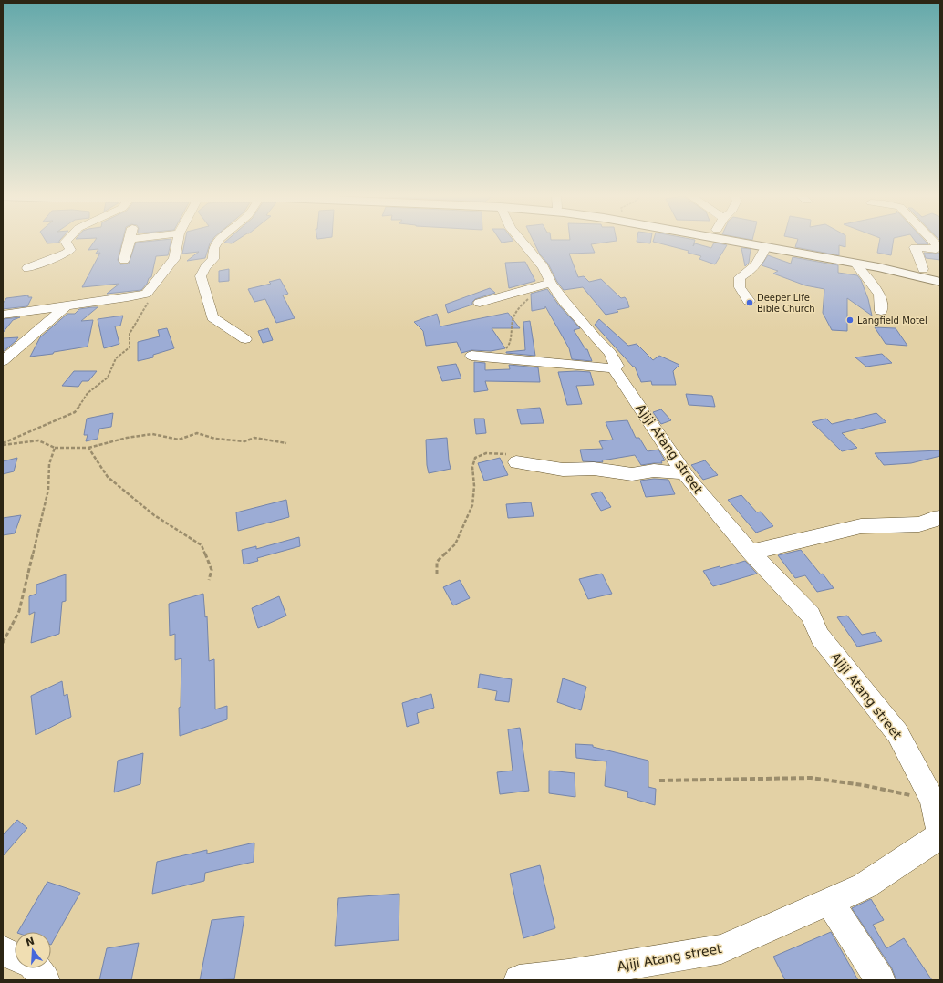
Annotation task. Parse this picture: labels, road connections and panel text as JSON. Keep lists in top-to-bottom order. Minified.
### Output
{"streets":{"street":["Ajiji Atang street"]},"places":["Deeper Life Bible Church","Langfield Motel"],"north":"top"}
